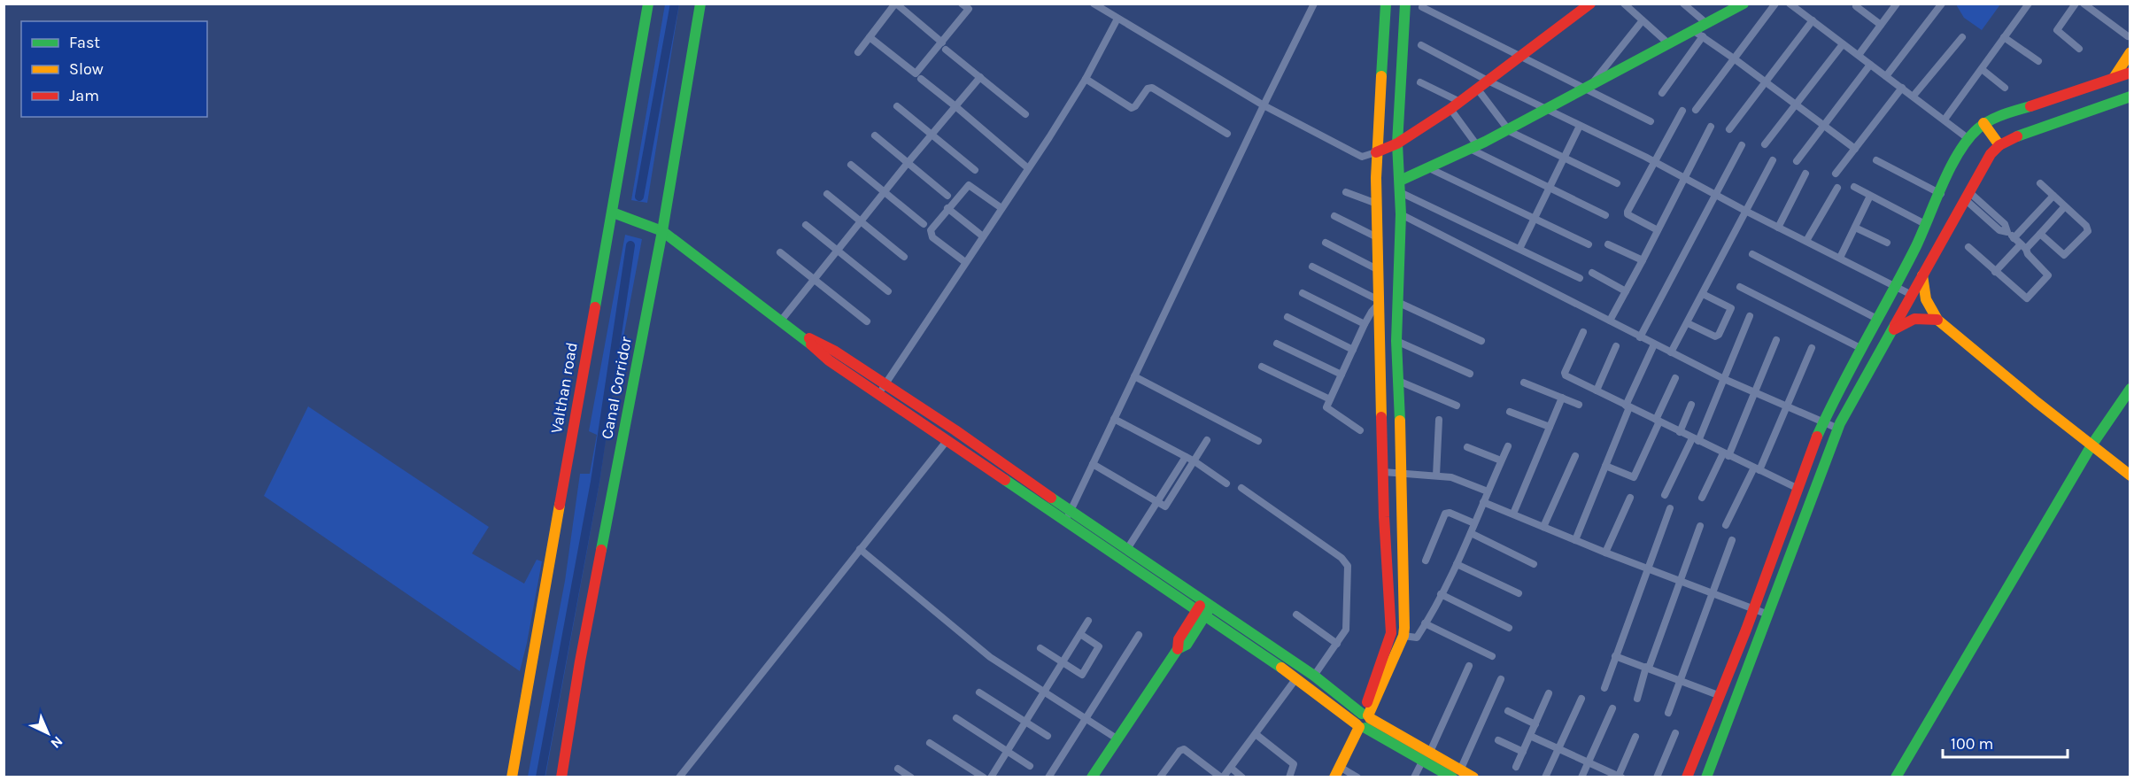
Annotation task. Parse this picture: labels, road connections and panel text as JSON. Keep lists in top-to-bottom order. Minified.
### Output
{"streets":{"street":["Valthan road","Canal Corridor"]},"legend":["Fast","Slow","Jam"],"scale_bar":"100 m","north":"bottom right"}
